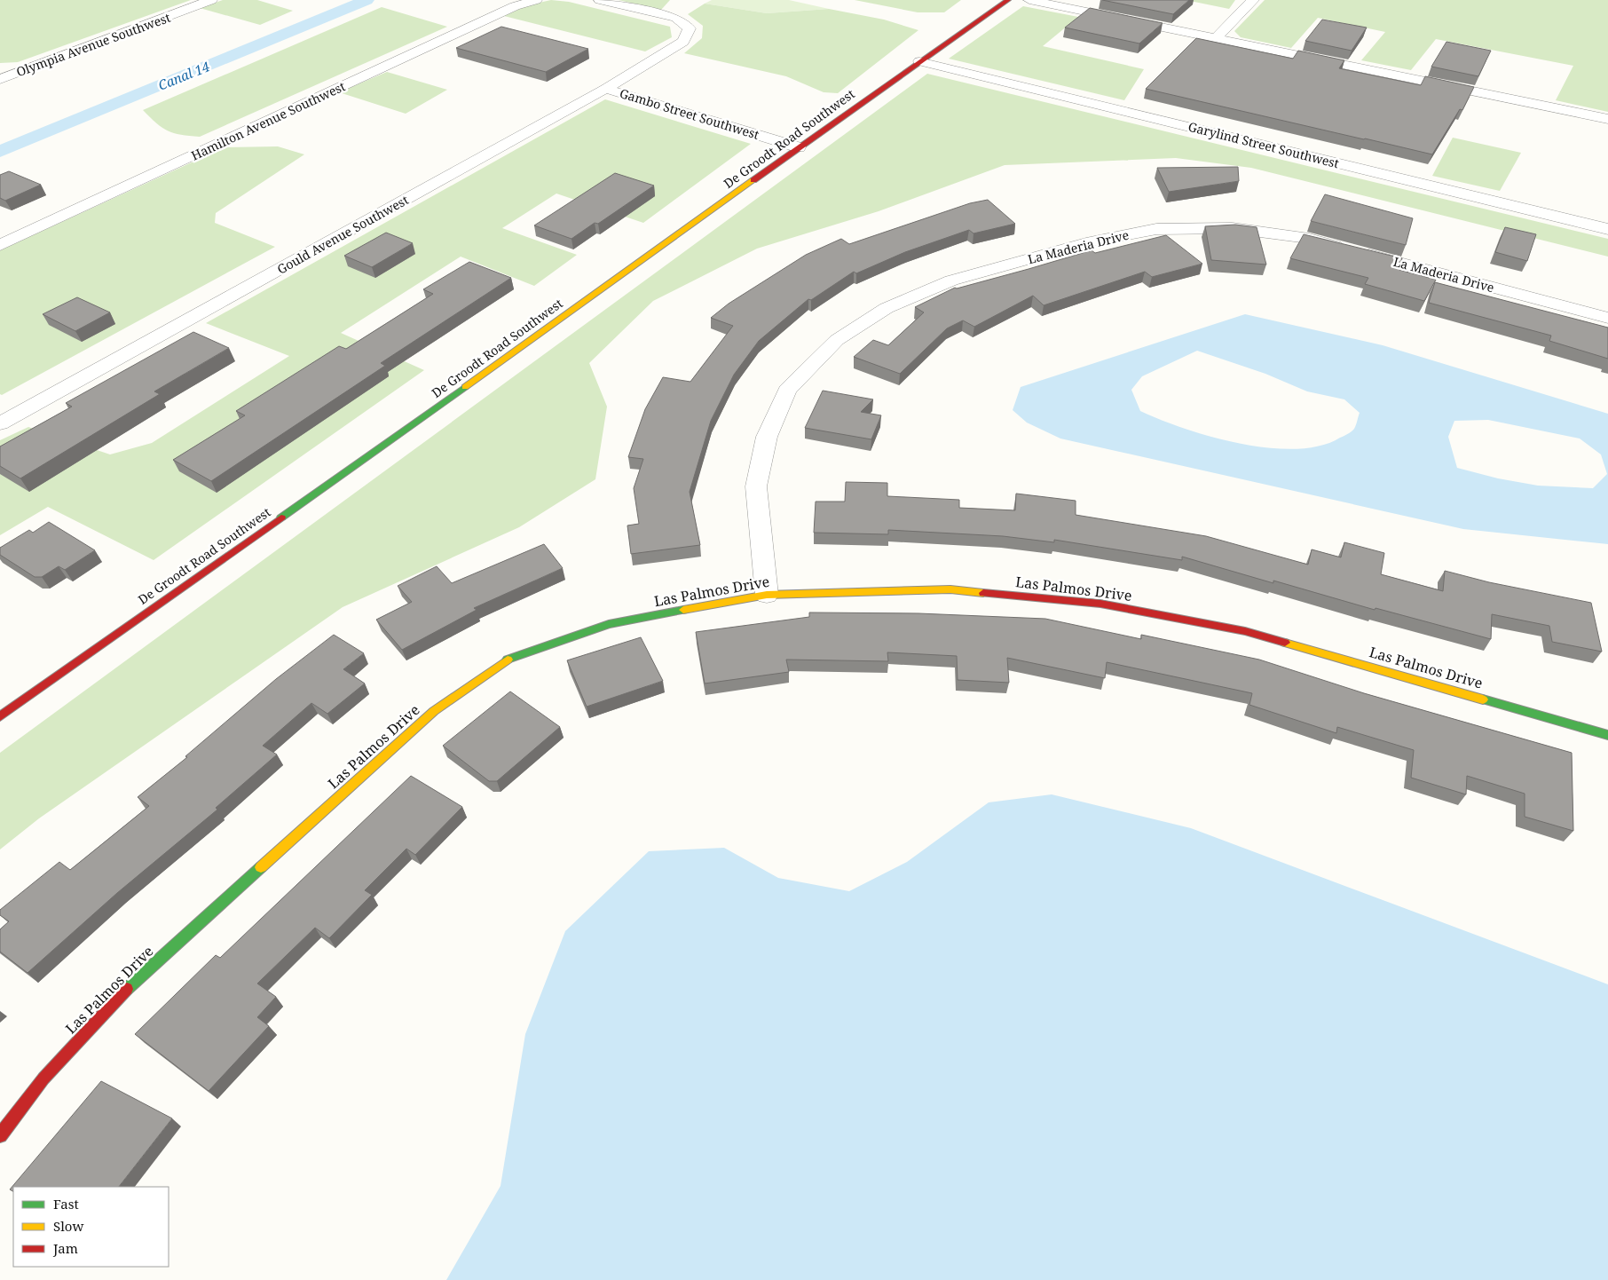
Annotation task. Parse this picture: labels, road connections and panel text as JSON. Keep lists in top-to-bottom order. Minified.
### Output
{"streets":{"street":["Olympia Avenue Southwest","Gambo Street Southwest","Hamilton Avenue Southwest","De Groodt Road Southwest","Garylind Street Southwest","Gould Avenue Southwest","La Maderia Drive","Las Palmos Drive"]},"crossings":[["Gambo Street Southwest","De Groodt Road Southwest"],["Gambo Street Southwest","Gould Avenue Southwest"],["De Groodt Road Southwest","Garylind Street Southwest"],["La Maderia Drive","Las Palmos Drive"]],"water":["Canal 14"],"legend":["Fast","Slow","Jam"]}
